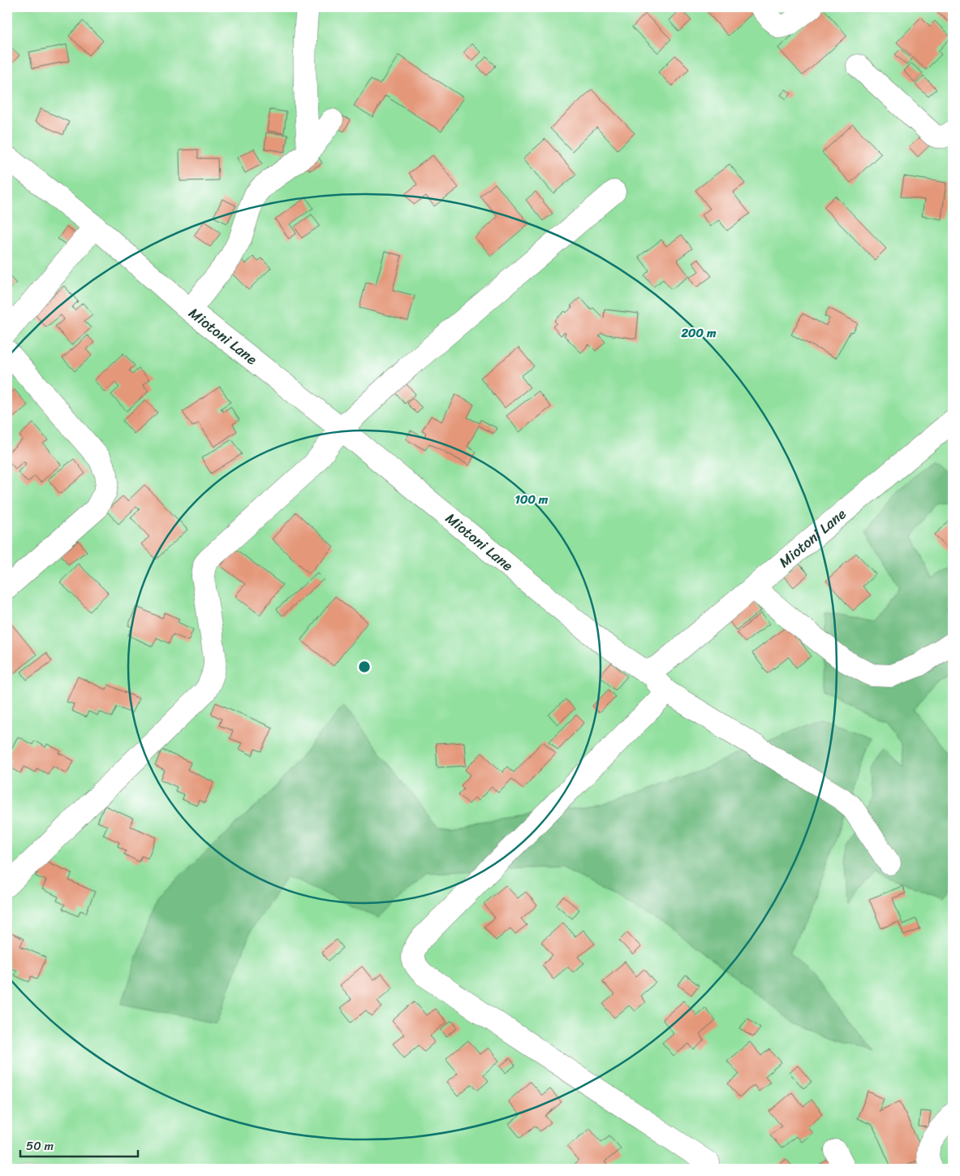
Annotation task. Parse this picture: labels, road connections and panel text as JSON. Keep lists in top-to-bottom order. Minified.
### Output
{"streets":{"street":["Miotoni Lane"]},"scale_bar":"50 m","rings":["200 m","100 m"]}
